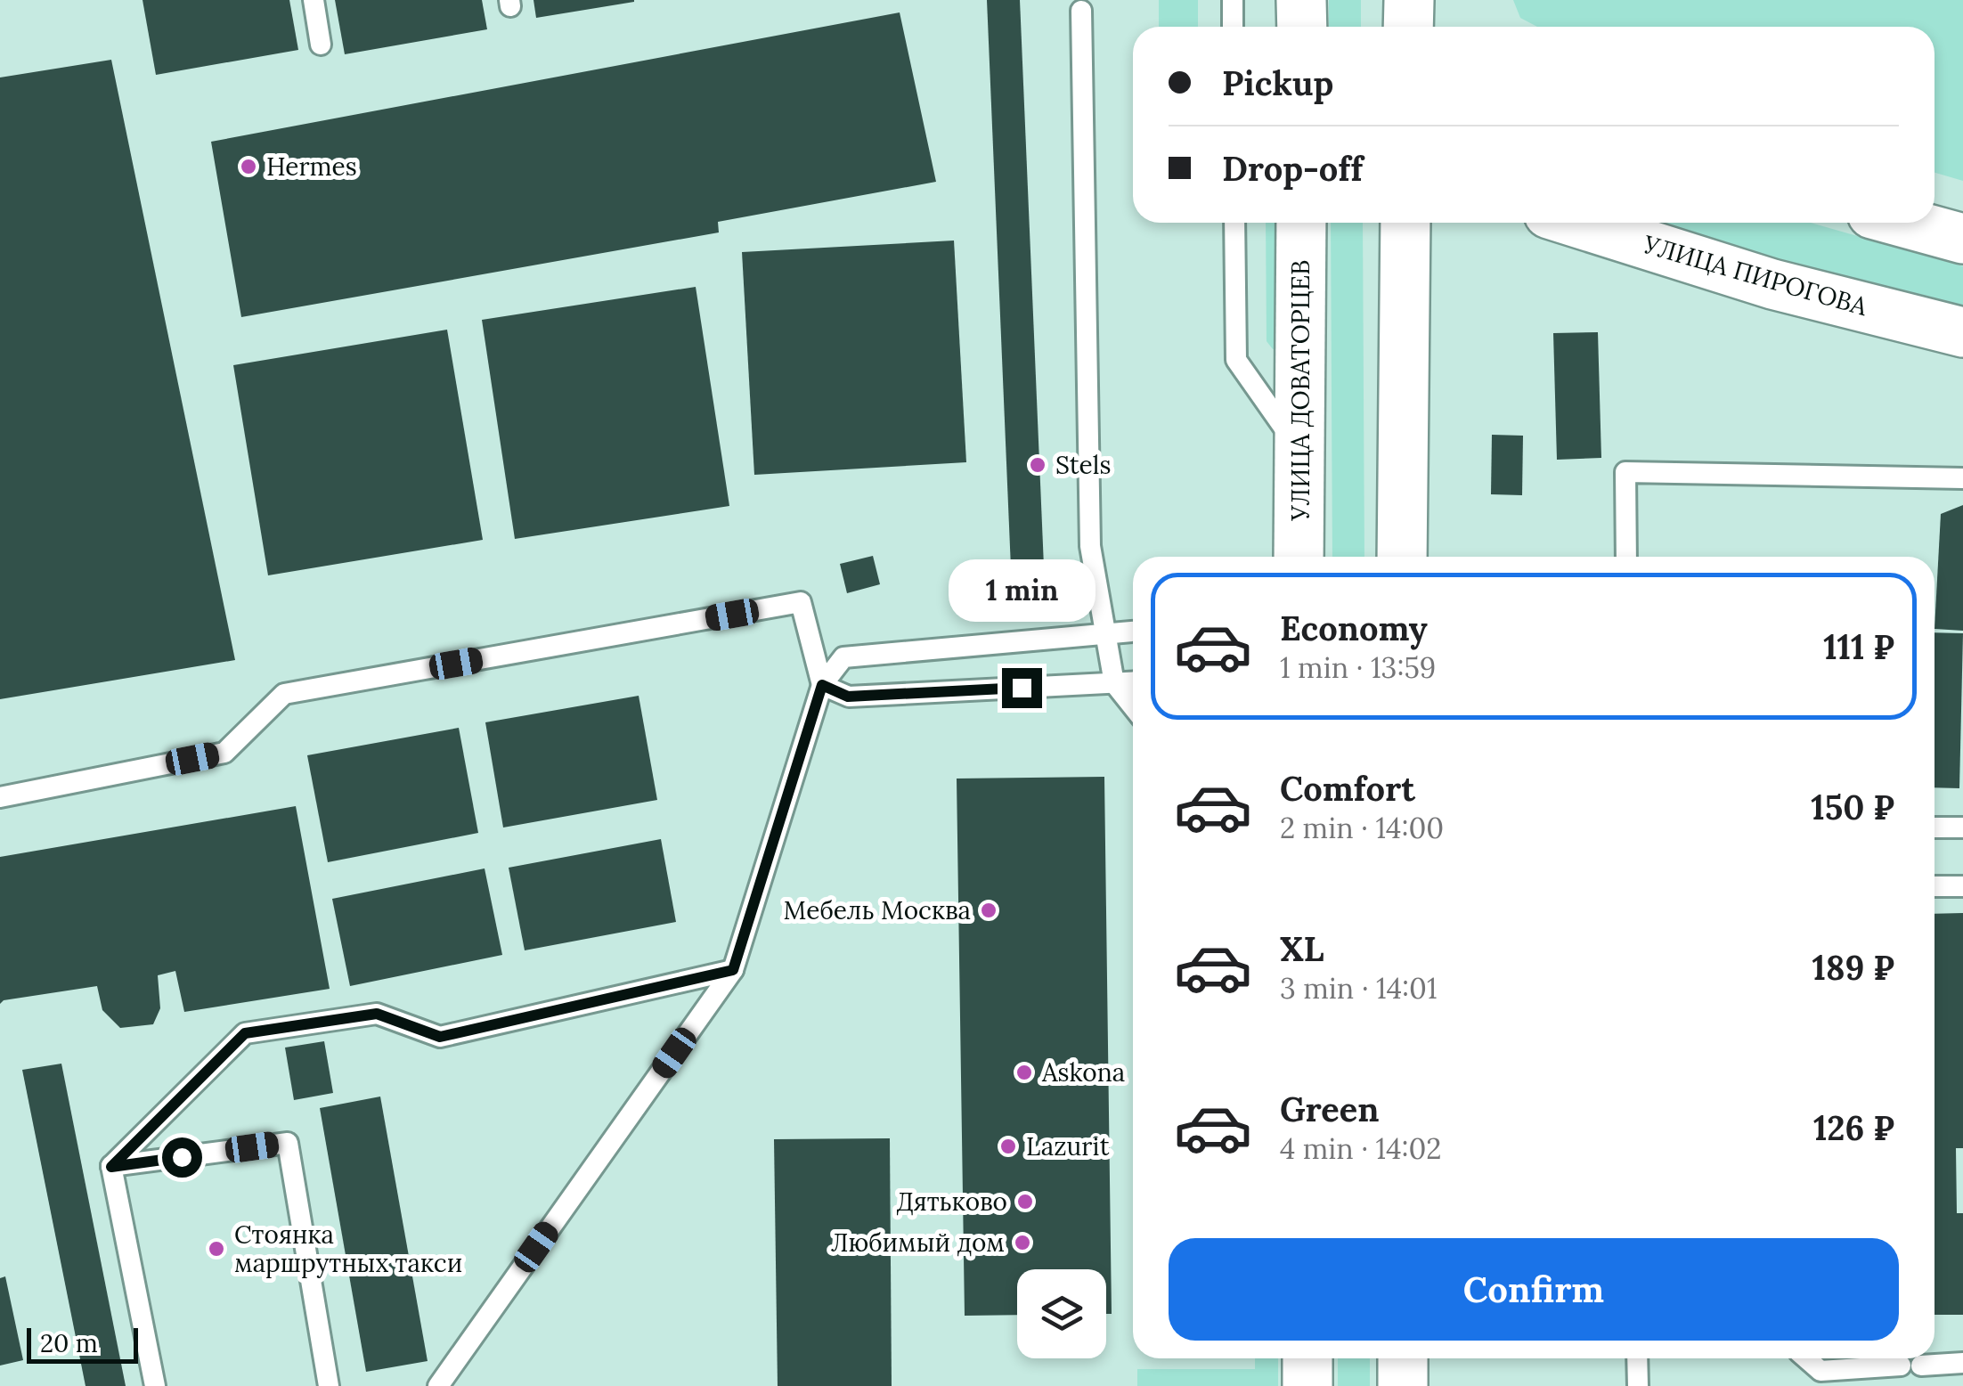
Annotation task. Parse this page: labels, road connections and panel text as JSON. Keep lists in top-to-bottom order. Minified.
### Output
{"streets":{"main road":["УЛИЦА ПИРОГОВА","УЛИЦА ДОВАТОРЦЕВ"]},"places":["Hermes","Stels","Мебель Москва","Askona","Lazurit","Дятьково","Любимый дом","Стоянка маршрутных такси"],"scale_bar":"20 m","page":{"banner":["Pickup","Drop-off"],"bubble":"1 min","list":[{"name":"Economy","note":"1 min · 13:59","value":"111 ₽"},{"name":"Comfort","note":"2 min · 14:00","value":"150 ₽"},{"name":"XL","note":"3 min · 14:01","value":"189 ₽"},{"name":"Green","note":"4 min · 14:02","value":"126 ₽"}],"buttons":"Confirm","scale":"20 m"}}
